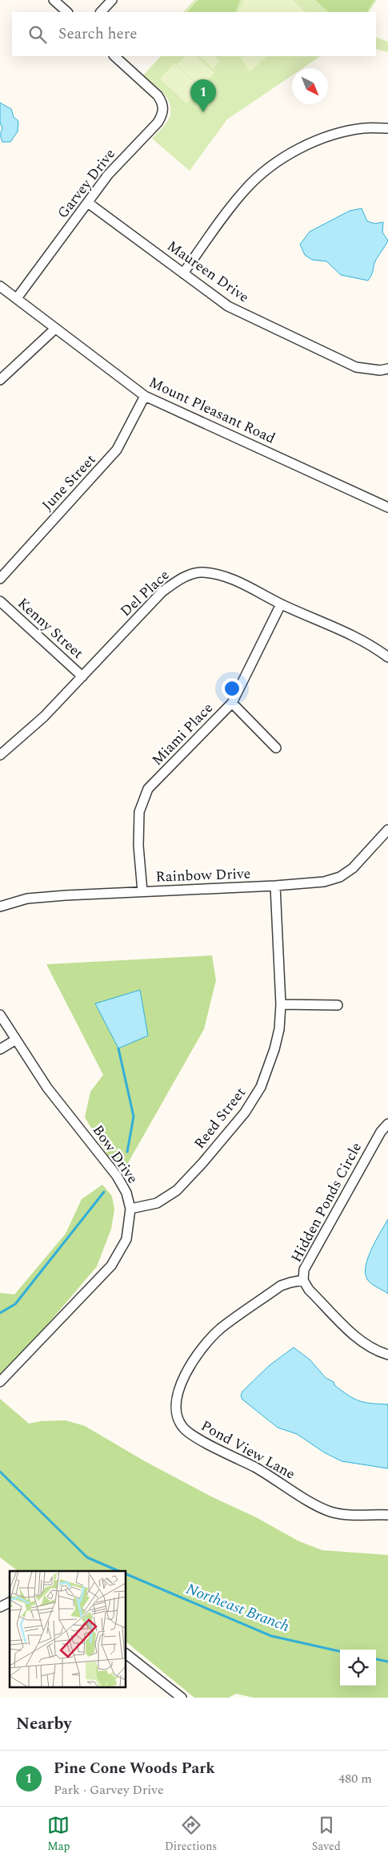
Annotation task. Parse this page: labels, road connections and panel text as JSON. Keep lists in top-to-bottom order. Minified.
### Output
{"streets":{"street":["Garvey Drive","Maureen Drive","Mount Pleasant Road","June Street","Del Place","Kenny Street","Miami Place","Rainbow Drive","Reed Street","Bow Drive","Hidden Ponds Circle","Pond View Lane"]},"crossings":[["Garvey Drive","Maureen Drive"],["Garvey Drive","Mount Pleasant Road"],["Mount Pleasant Road","June Street"],["Del Place","Kenny Street"],["Del Place","Miami Place"],["Miami Place","Rainbow Drive"],["Rainbow Drive","Reed Street"],["Reed Street","Bow Drive"],["Hidden Ponds Circle","Pond View Lane"]],"water":["Northeast Branch"],"north":"bottom right","page":{"search":"Search here","pins":"1","heading":"Nearby","list":[{"mark":"1","name":"Pine Cone Woods Park","note":"Park · Garvey Drive","value":"480 m"}],"nav":["Map","Directions","Saved"]}}
